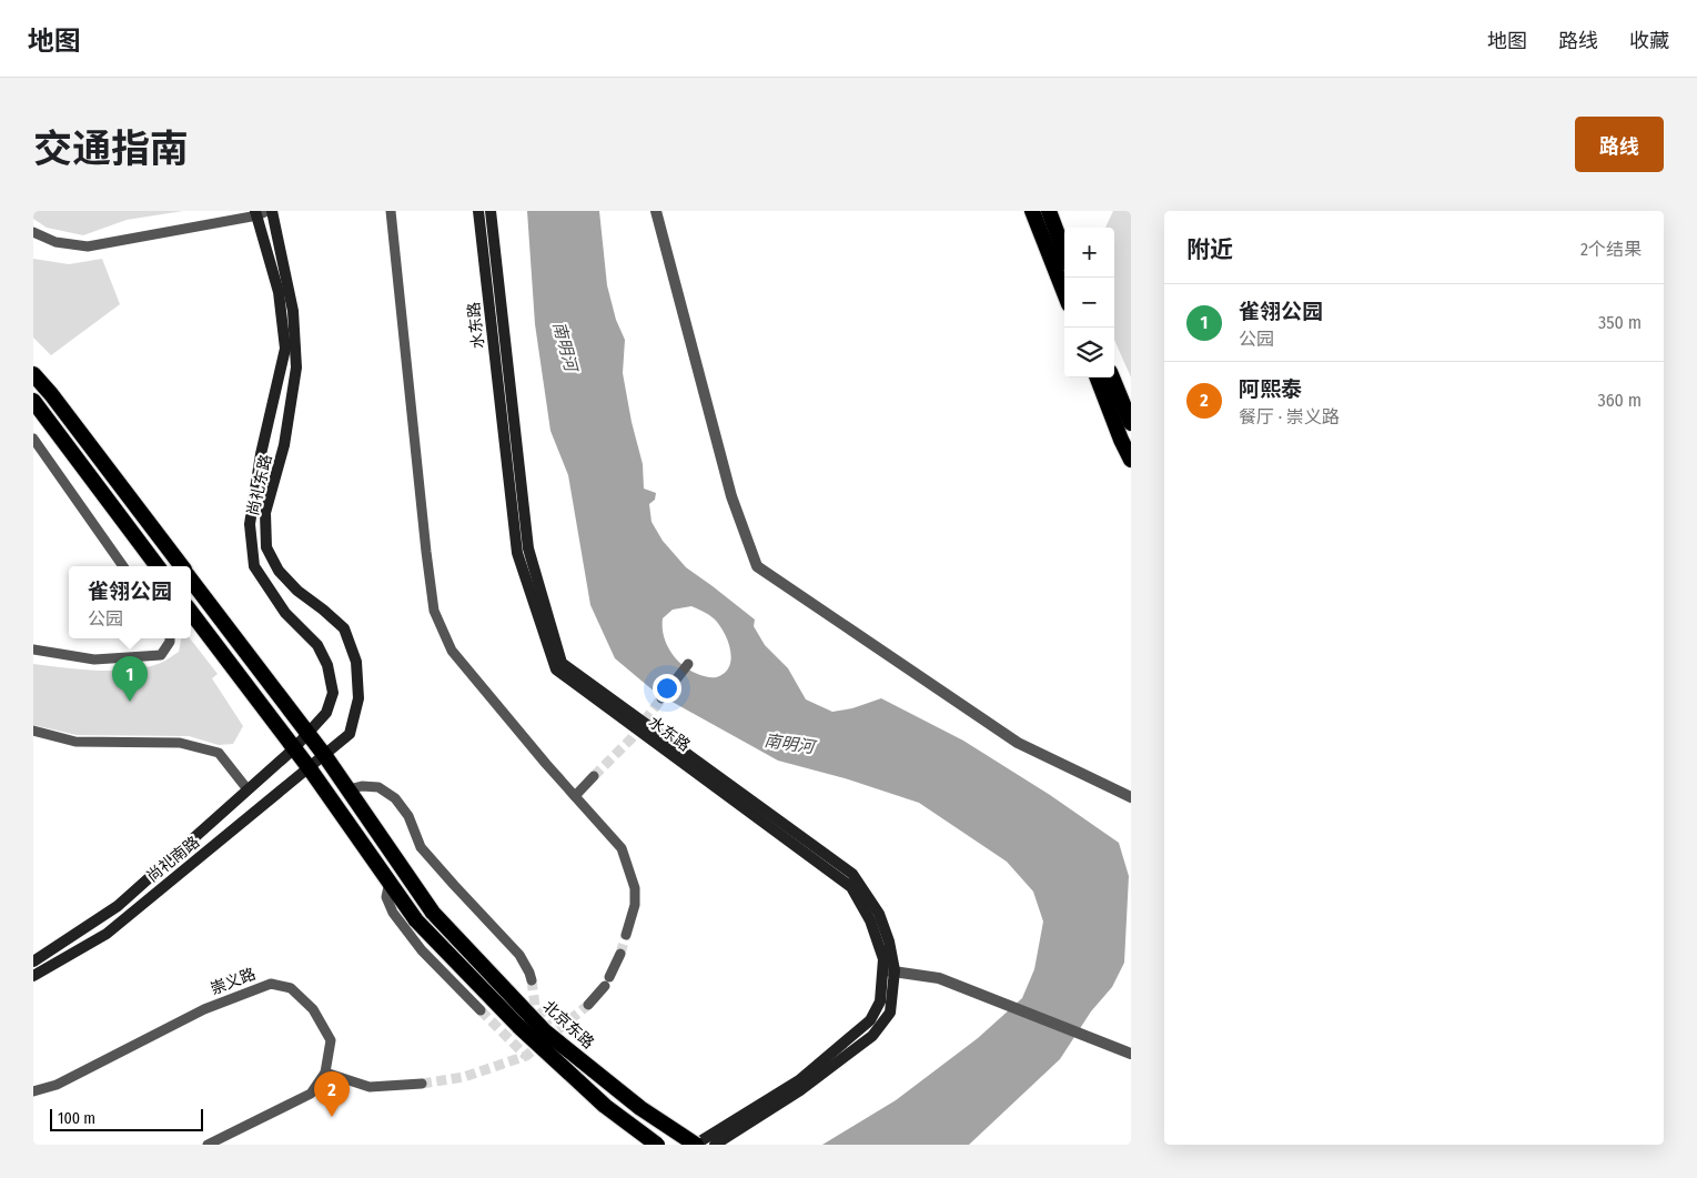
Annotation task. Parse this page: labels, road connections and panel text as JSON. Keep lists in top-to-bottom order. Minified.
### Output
{"streets":{"highway":["北京东路"],"main road":["水东路","尚礼东路","尚礼南路"],"street":["崇义路"]},"crossings":[["水东路","北京东路"],["尚礼东路","尚礼南路"],["尚礼东路","北京东路"],["尚礼南路","北京东路"]],"water":["南明河"],"scale_bar":"100 m","page":{"header":"地图","nav":["地图","路线","收藏"],"title":"交通指南","buttons":"路线","heading":["附近","2个结果"],"map_buttons":["+","−"],"list":[{"mark":"1","name":"雀翎公园","note":"公园","value":"350 m"},{"mark":"2","name":"阿熙泰","note":"餐厅 · 崇义路","value":"360 m"}],"popup":["雀翎公园","公园"],"pins":["1","2"],"scale":"100 m"}}
